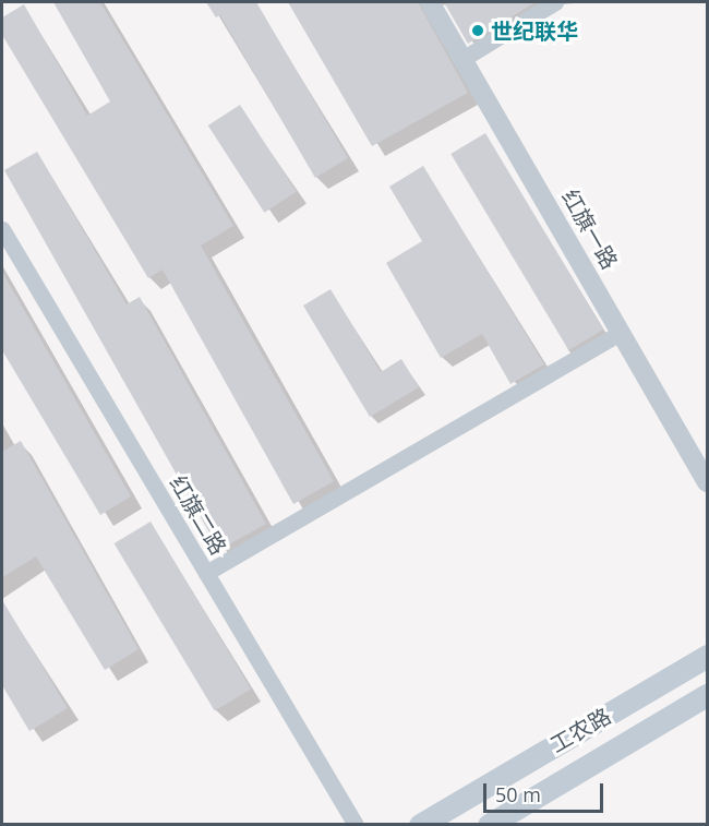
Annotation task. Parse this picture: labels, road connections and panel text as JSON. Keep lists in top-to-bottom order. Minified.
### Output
{"streets":{"main road":["工农路"],"street":["红旗一路","红旗二路"]},"places":["世纪联华"],"scale_bar":"50 m"}
